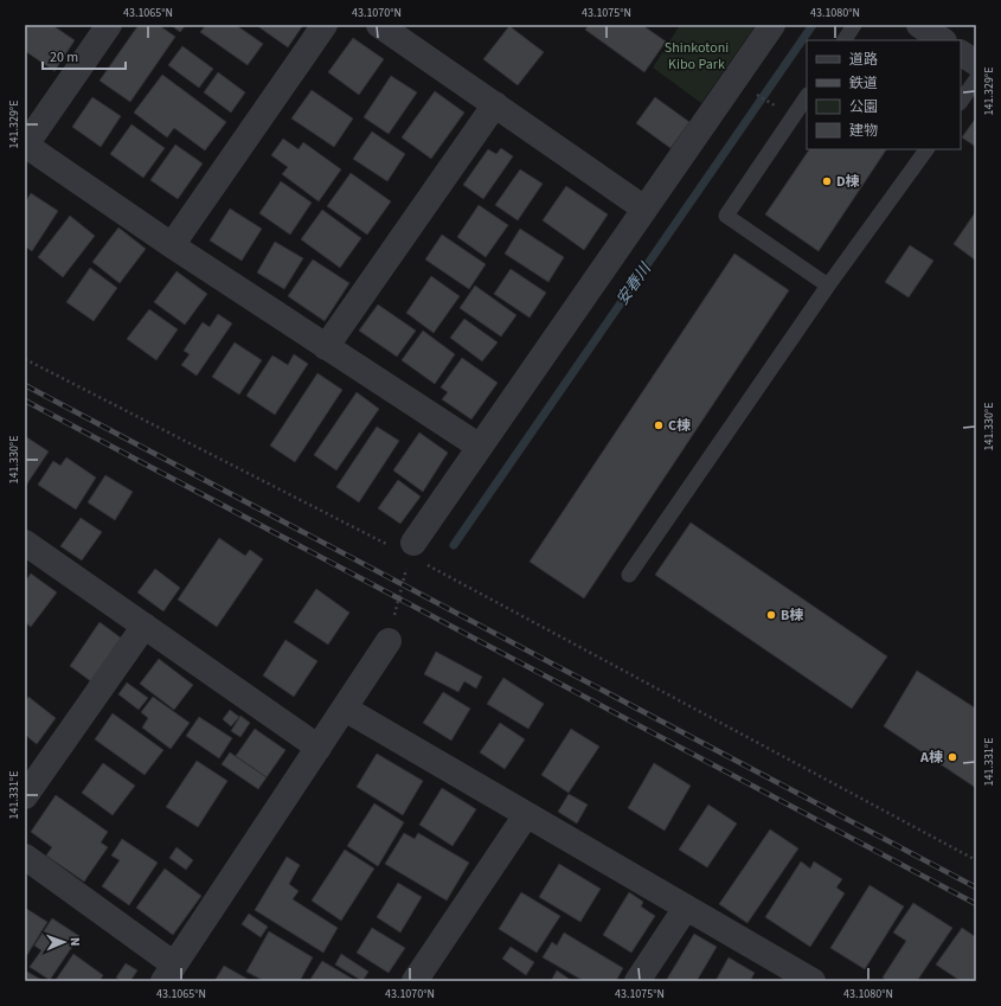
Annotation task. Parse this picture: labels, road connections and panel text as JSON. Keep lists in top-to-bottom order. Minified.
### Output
{"water":["安春川"],"parks":["Shinkotoni Kibo Park"],"places":["D棟","C棟","B棟","A棟"],"legend":["道路","鉄道","公園","建物"],"scale_bar":"20 m","north":"right","coordinates":["43.1065°N","43.1070°N","43.1075°N","43.1080°N","141.329°E","141.330°E","141.331°E"]}
